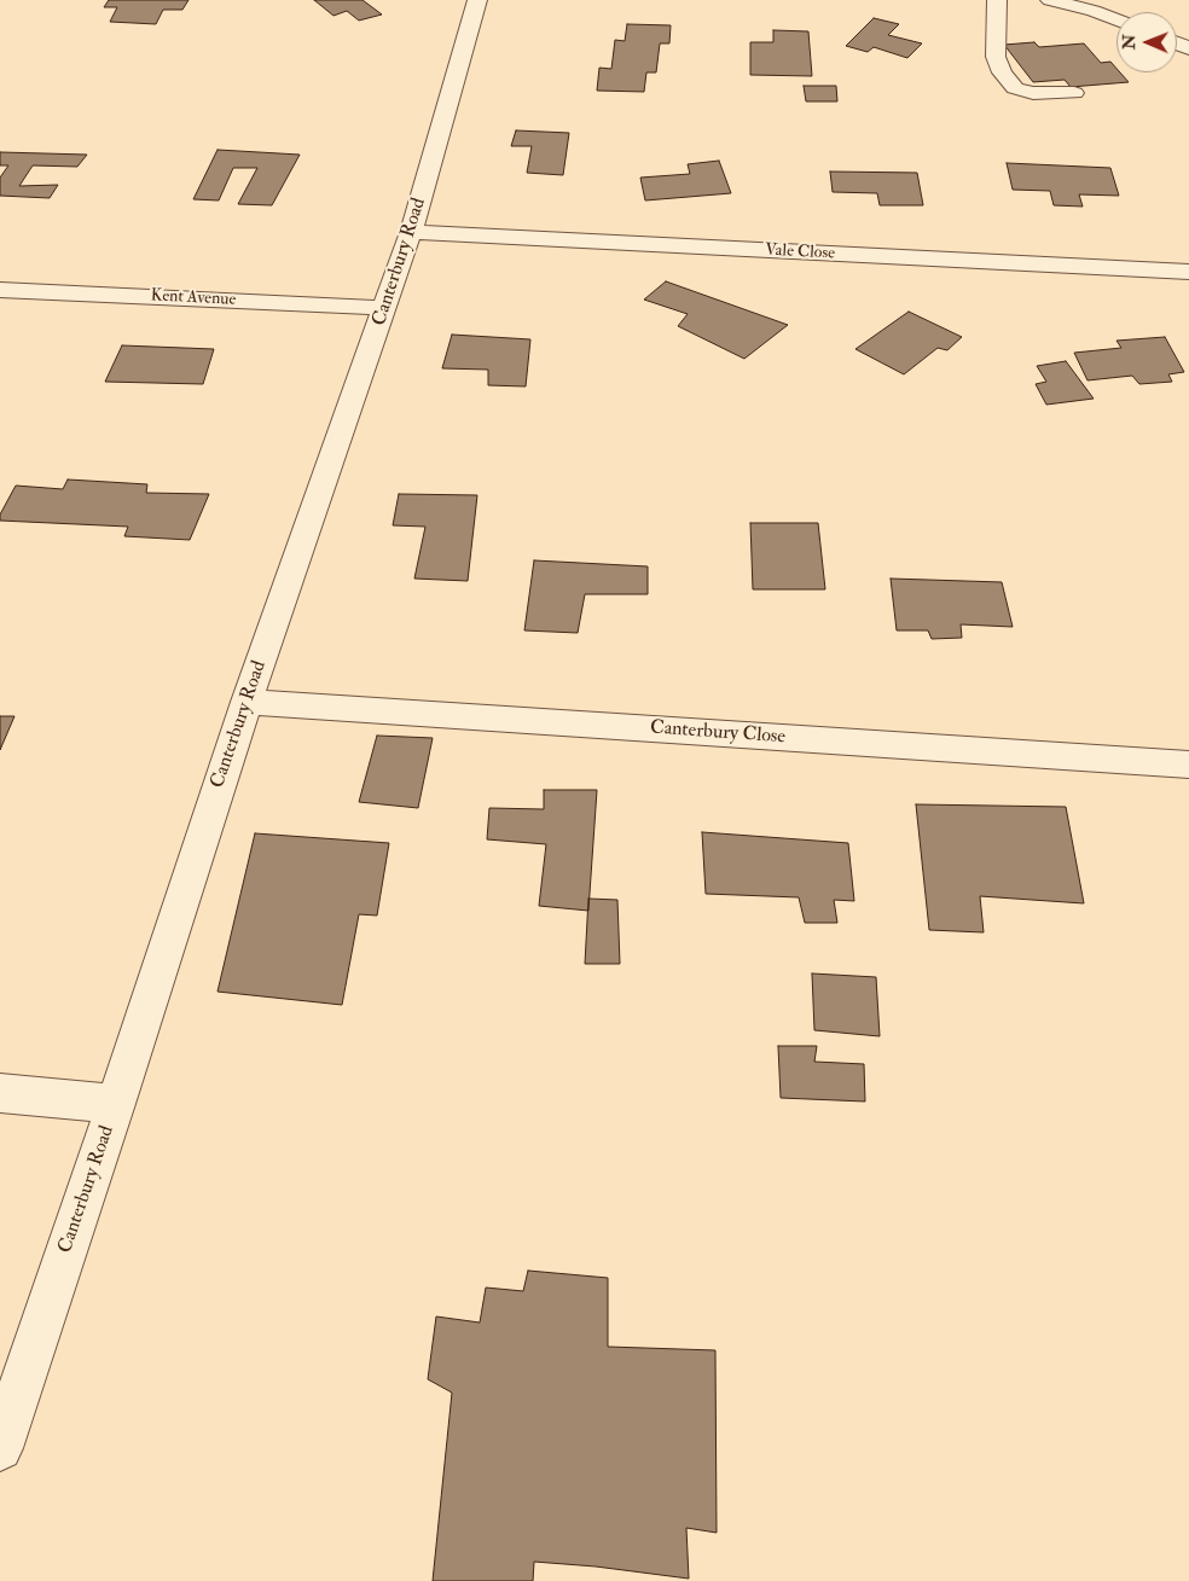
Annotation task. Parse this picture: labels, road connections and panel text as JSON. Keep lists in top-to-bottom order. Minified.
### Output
{"streets":{"street":["Vale Close","Canterbury Road","Kent Avenue","Canterbury Close"]},"crossings":[["Vale Close","Canterbury Road"],["Canterbury Road","Kent Avenue"],["Canterbury Road","Canterbury Close"]],"north":"left"}
